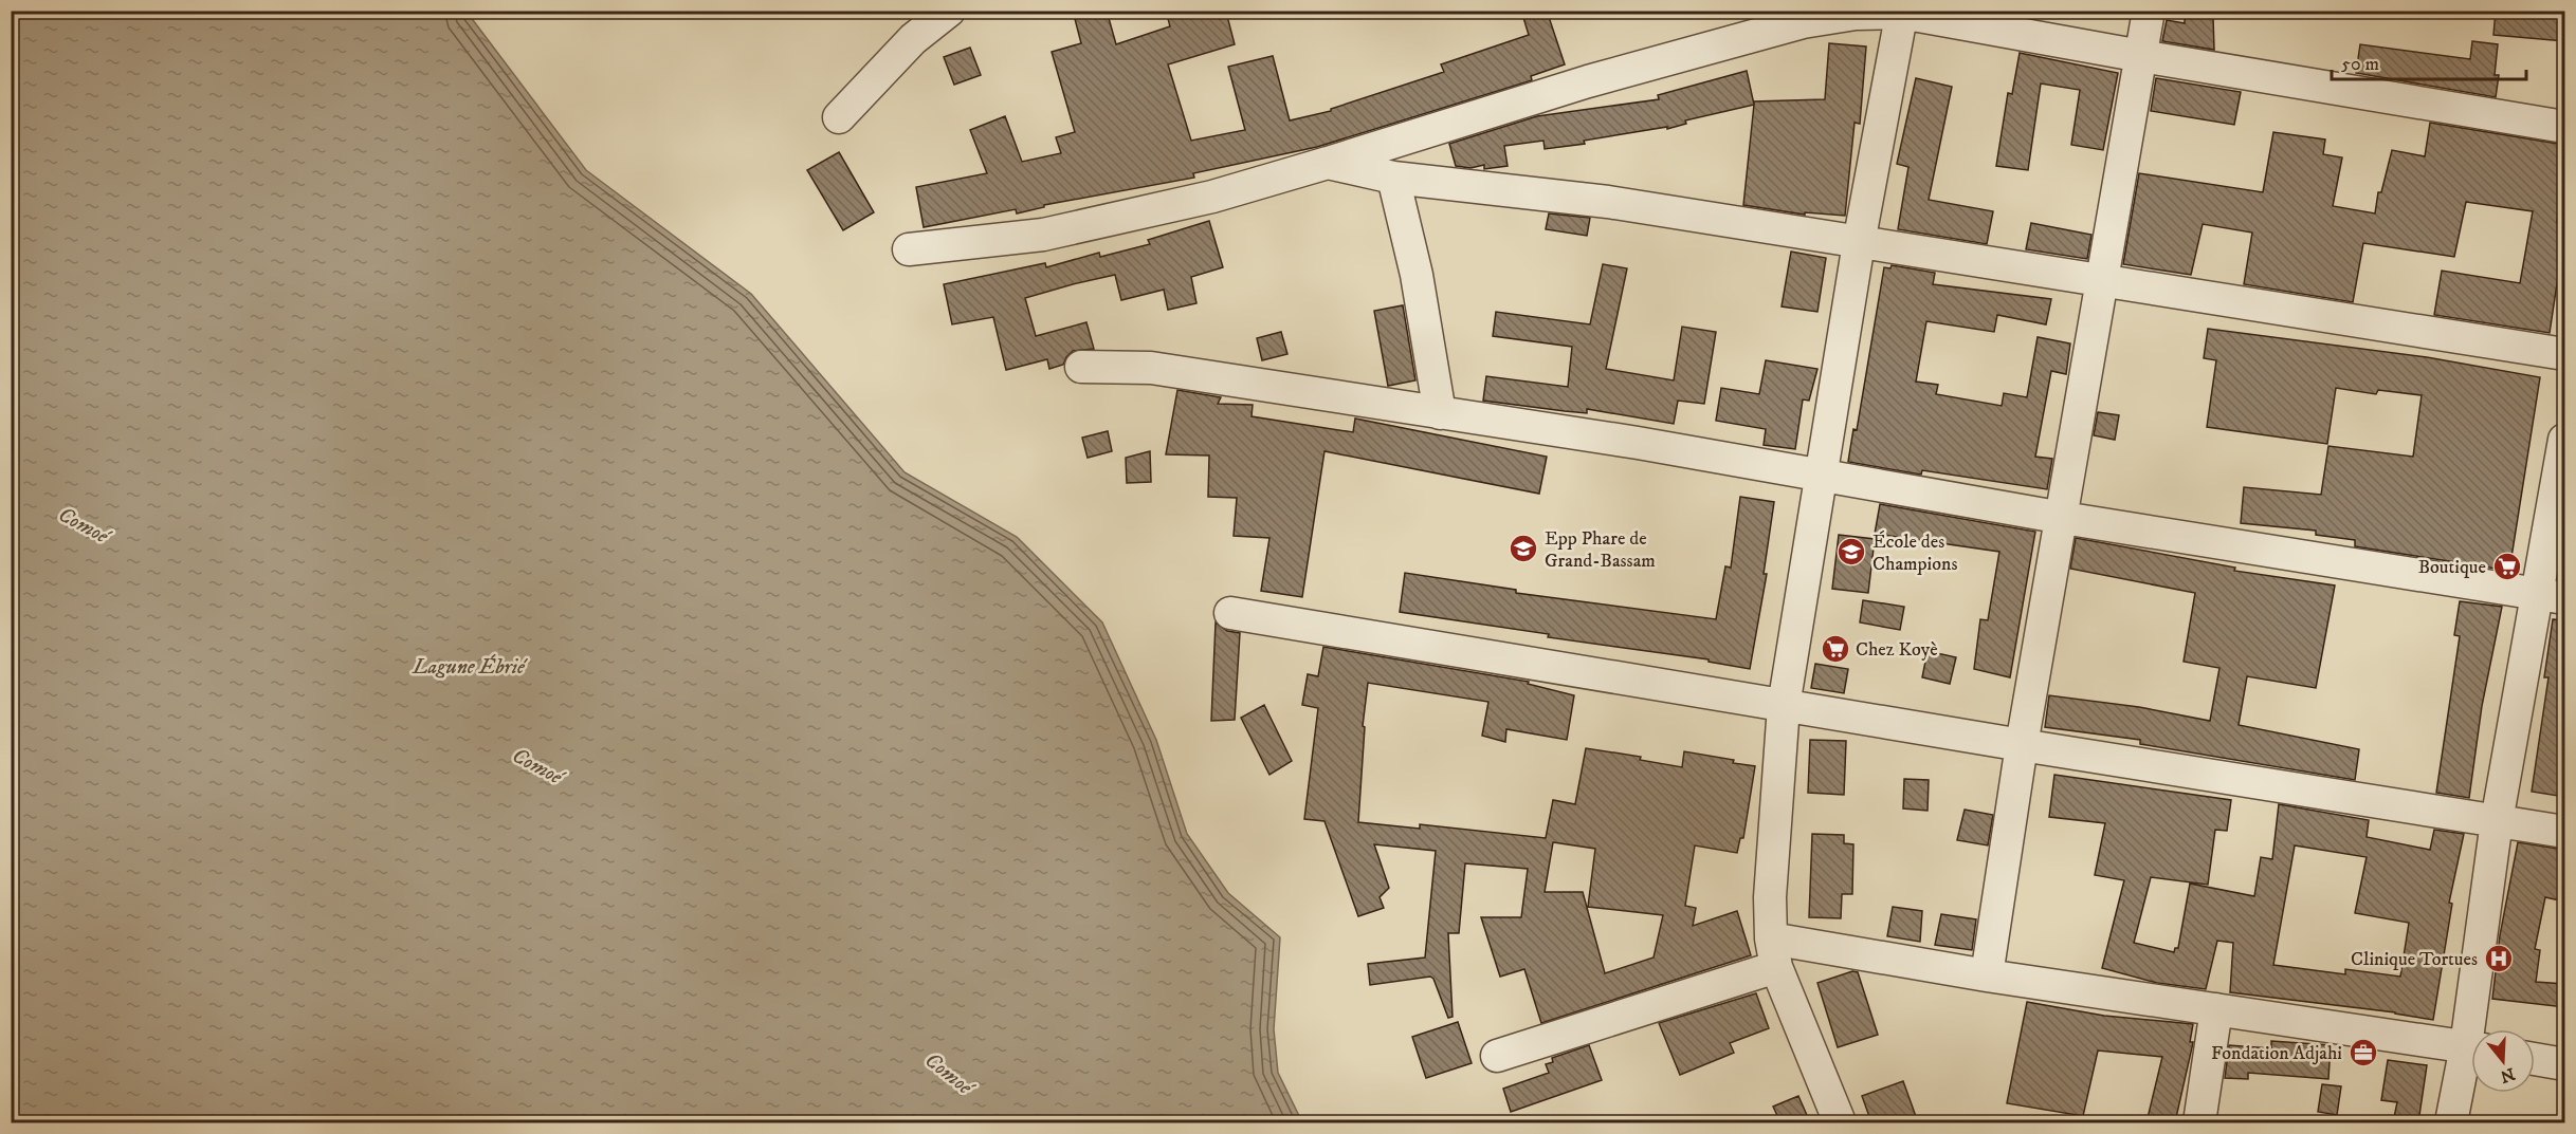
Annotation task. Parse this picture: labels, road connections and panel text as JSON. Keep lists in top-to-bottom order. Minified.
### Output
{"water":["Comoé","Lagune Ébrié"],"places":{"school or university":["Epp Phare de Grand-Bassam","École des Champions"],"supermarket":["Boutique","Chez Koyè"],"hospital":["Clinique Tortues"],"office":["Fondation Adjahi"]},"scale_bar":"50 m","north":"bottom"}
